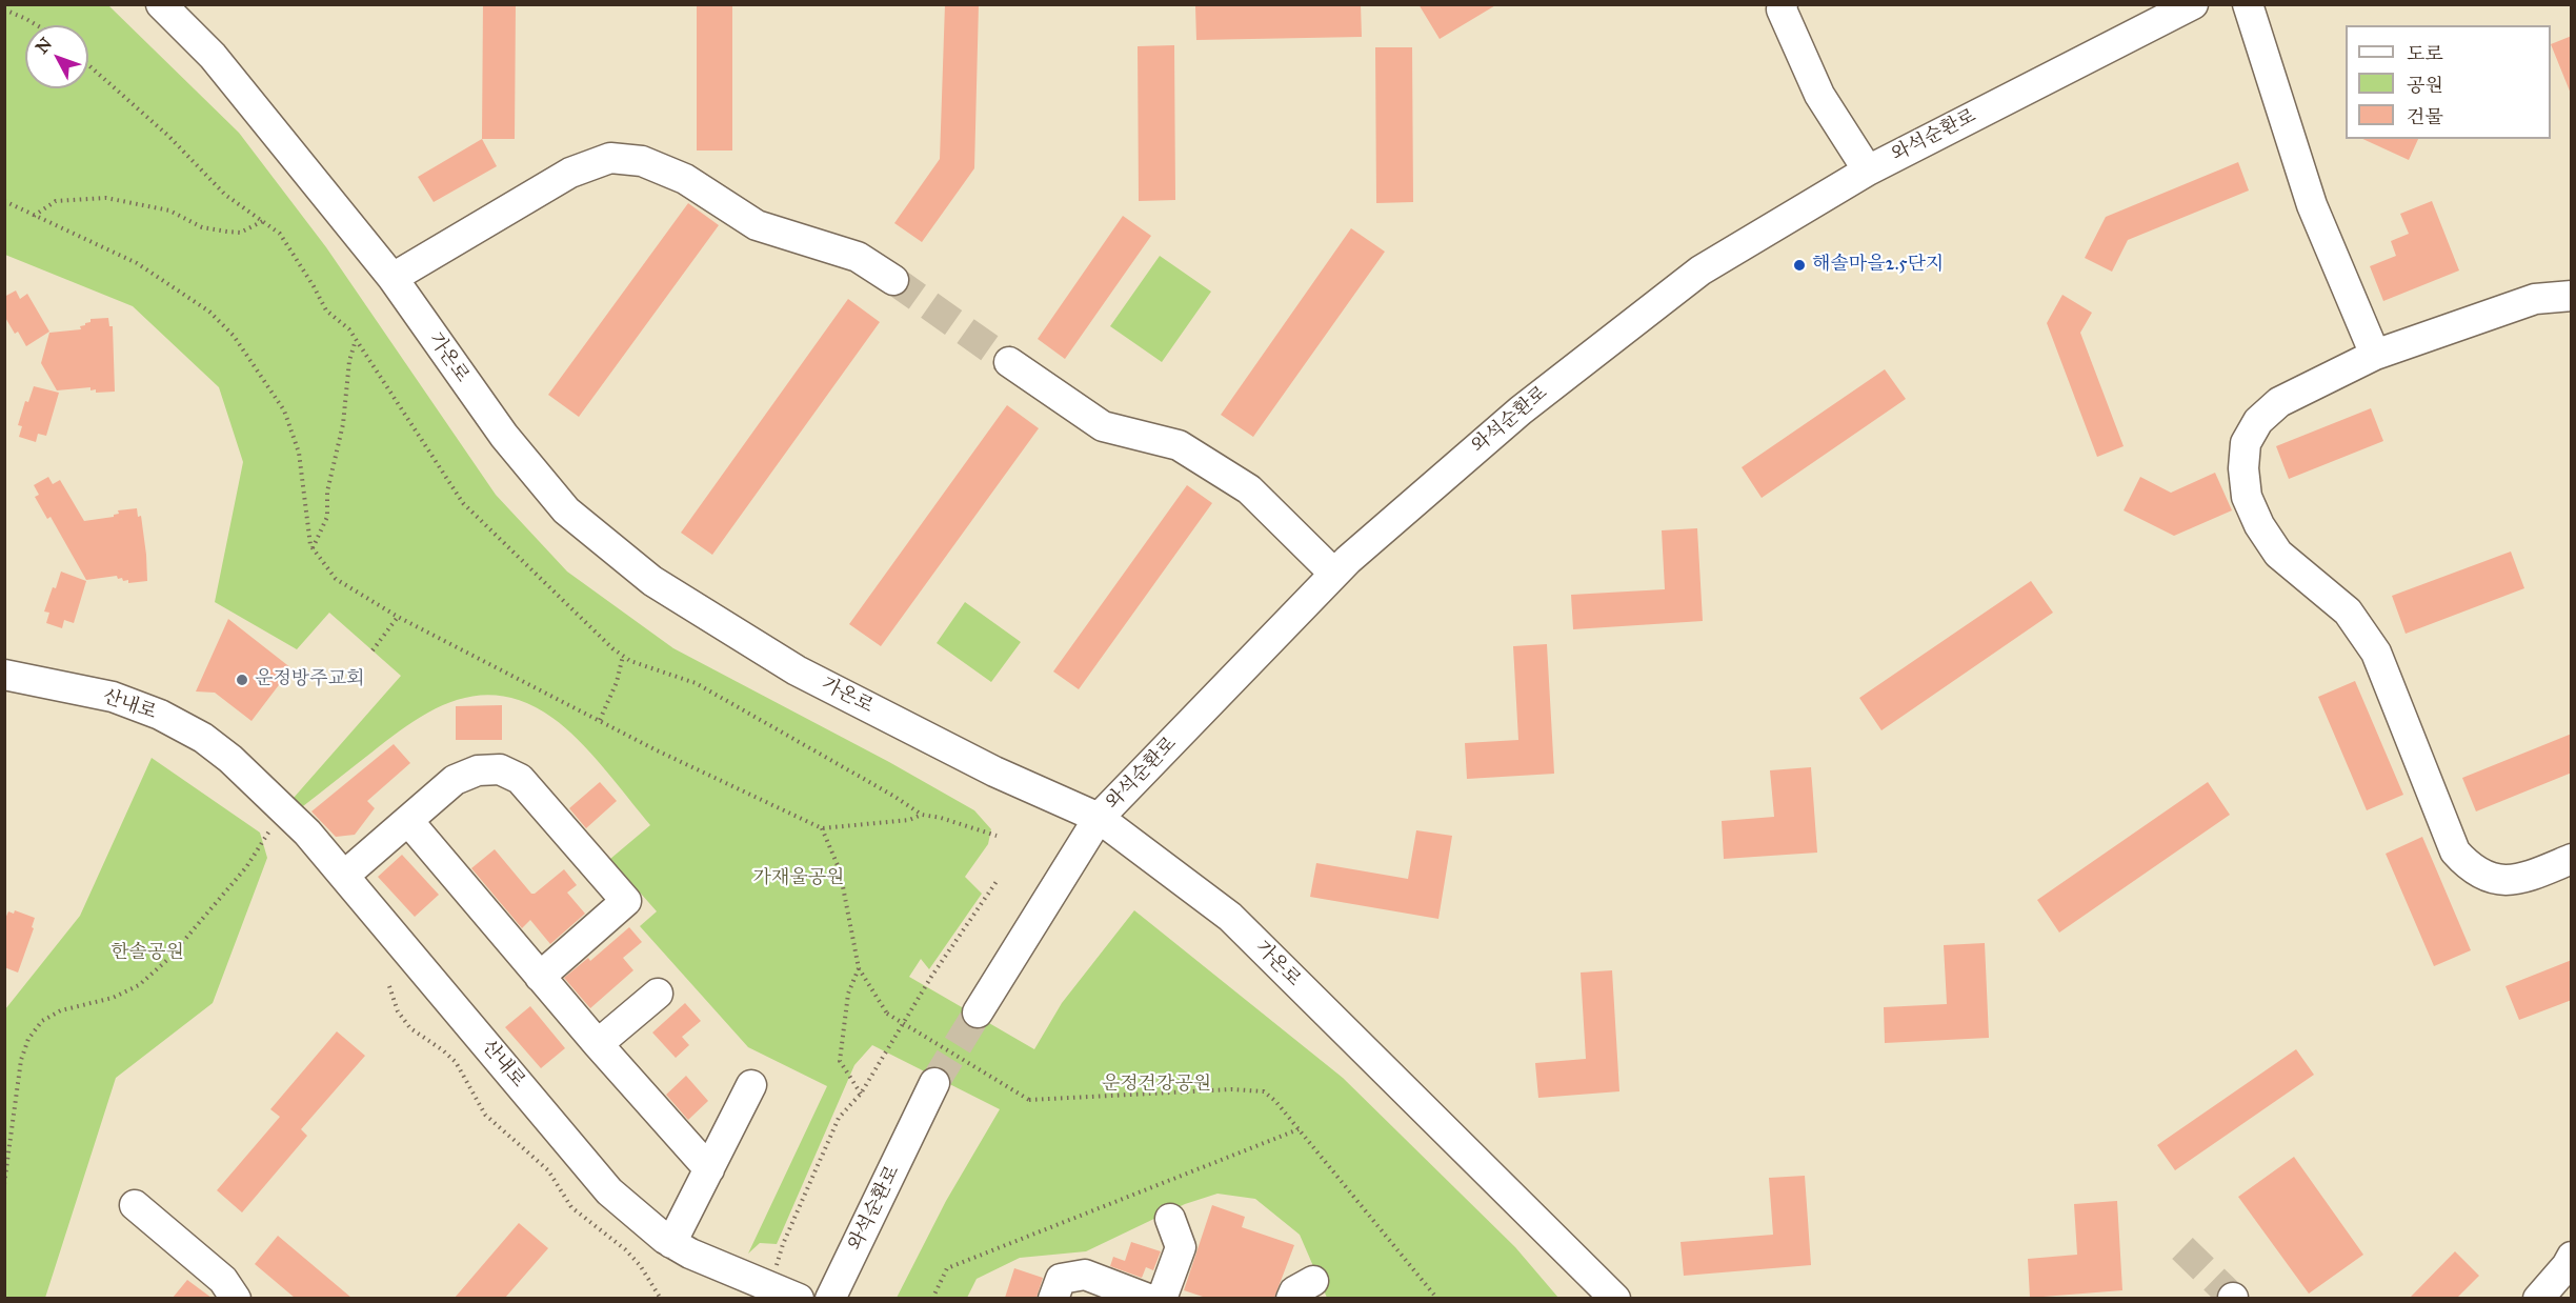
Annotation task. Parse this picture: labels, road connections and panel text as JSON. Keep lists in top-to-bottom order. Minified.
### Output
{"streets":{"street":["와석순환로","가온로","산내로"]},"crossings":[["와석순환로","가온로"]],"parks":["가재울공원","한솔공원","운정건강공원"],"places":["해솔마을2.5단지","운정방주교회"],"legend":["도로","공원","건물"],"north":"top left"}
